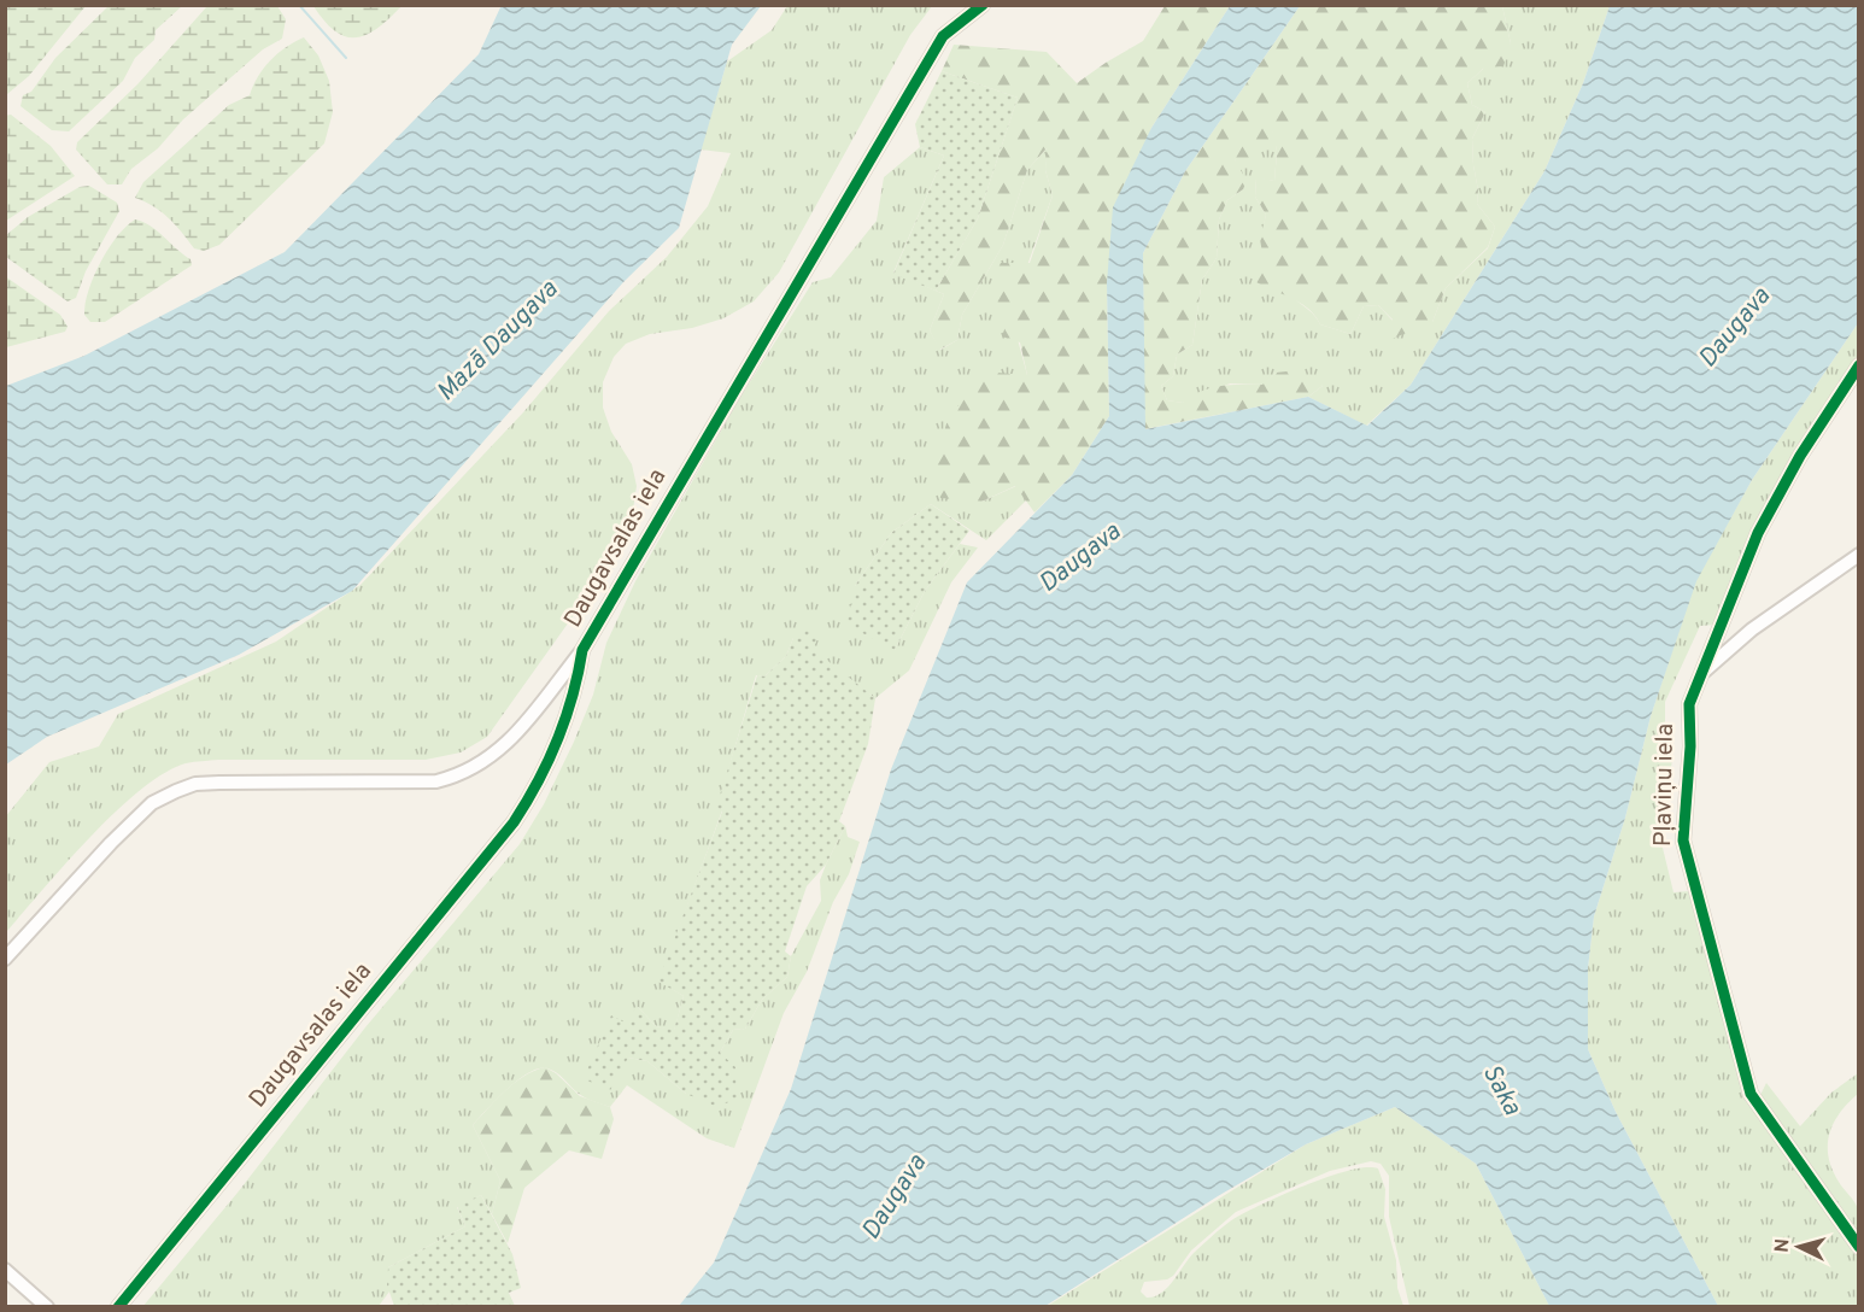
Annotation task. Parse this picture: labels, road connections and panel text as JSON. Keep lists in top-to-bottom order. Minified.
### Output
{"streets":{"street":["Daugavsalas iela","Pļaviņu iela"]},"water":["Daugava","Mazā Daugava","Saka"],"north":"left"}
